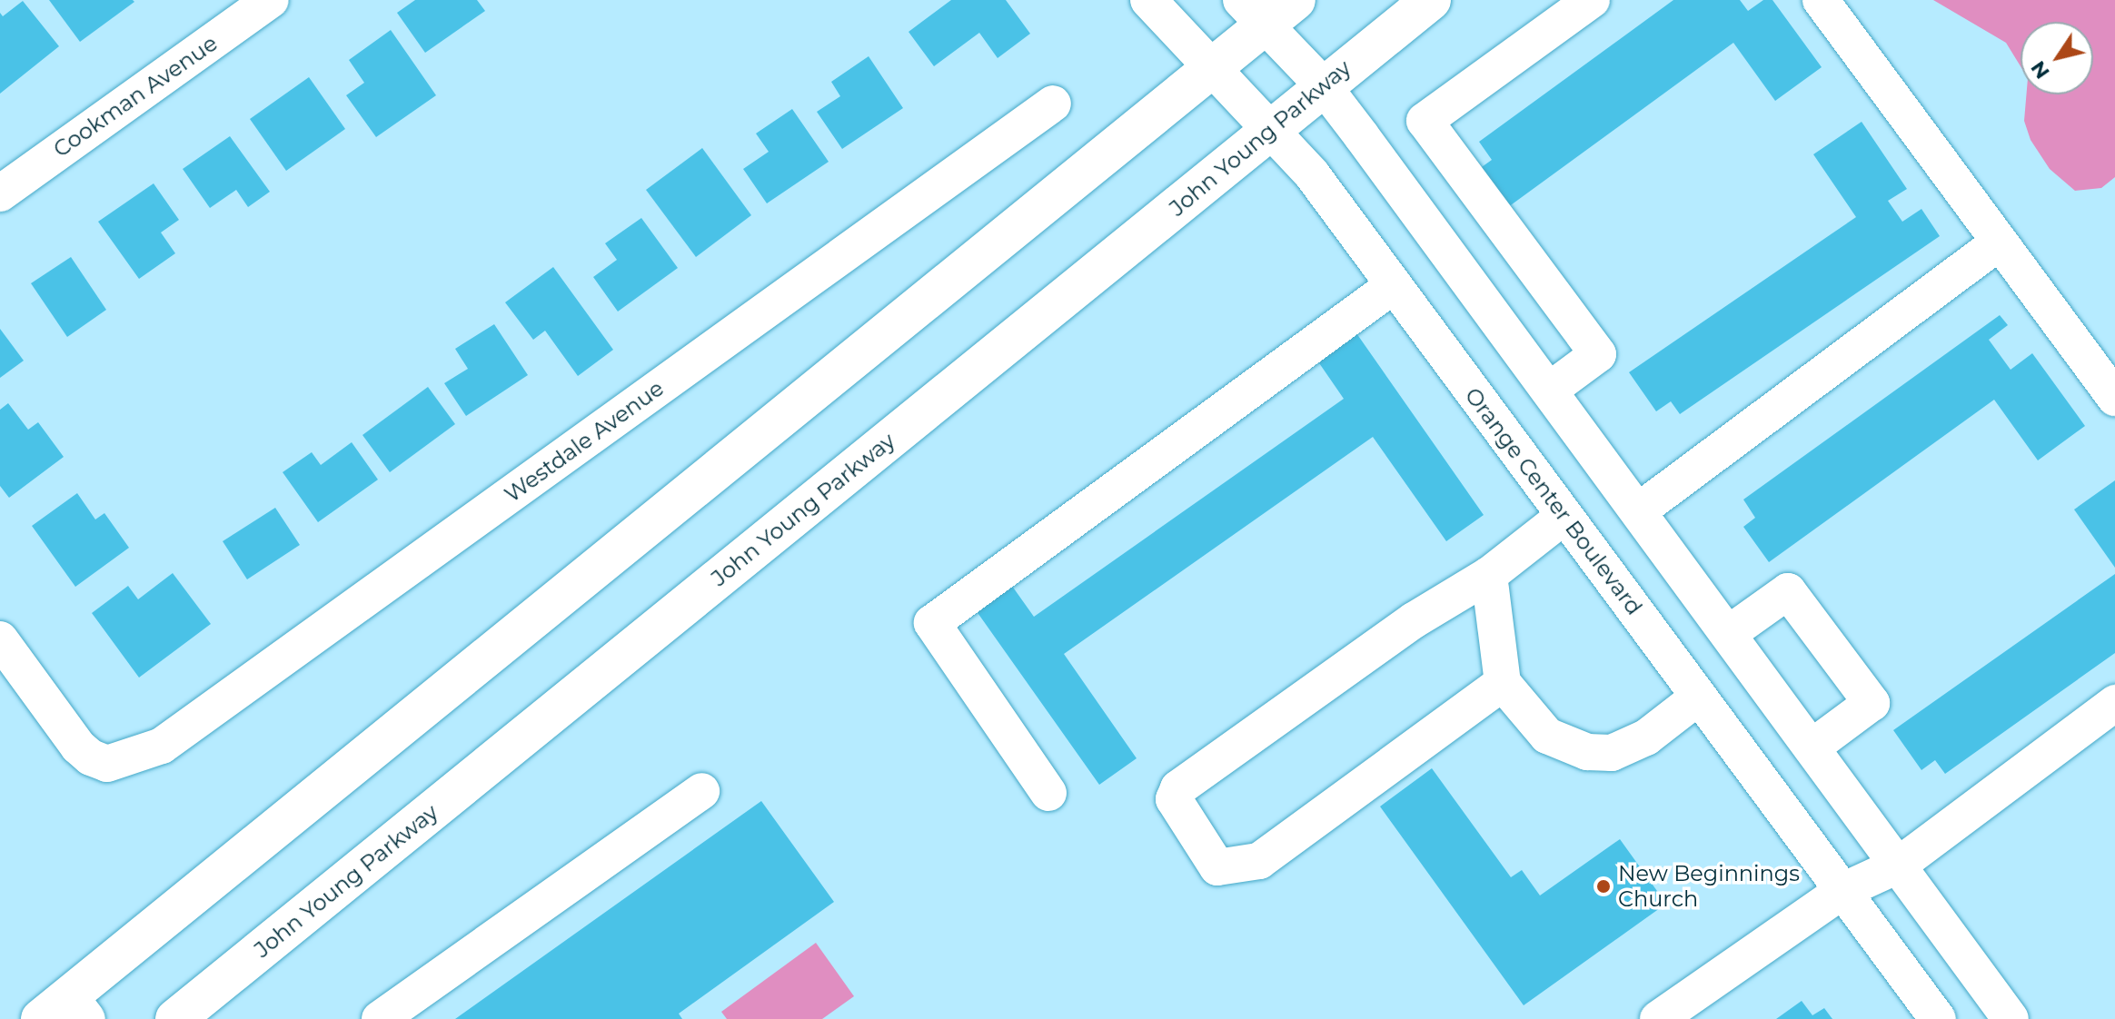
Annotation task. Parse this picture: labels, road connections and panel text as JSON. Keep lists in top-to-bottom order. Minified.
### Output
{"streets":{"main road":["John Young Parkway"],"street":["Cookman Avenue","Westdale Avenue","Orange Center Boulevard"]},"crossings":[["John Young Parkway","Orange Center Boulevard"]],"places":["New Beginnings Church"],"north":"bottom left"}
